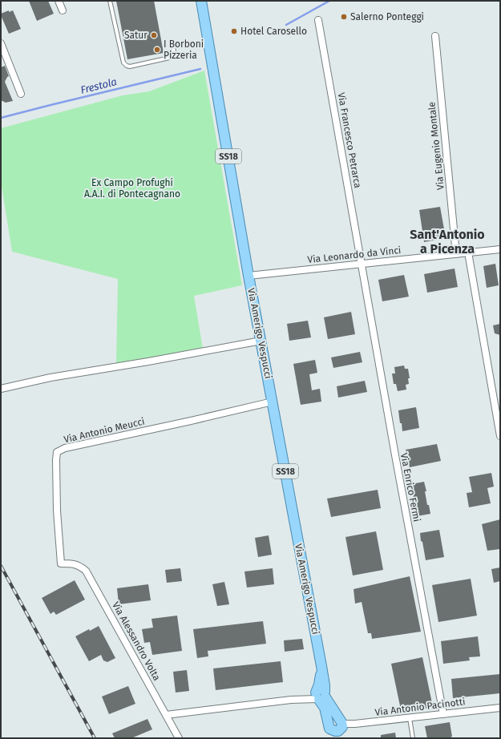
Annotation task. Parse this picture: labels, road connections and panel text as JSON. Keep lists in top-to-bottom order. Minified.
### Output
{"streets":{"main road":["SS18","Via Amerigo Vespucci"],"street":["Via Francesco Petrarca","Via Eugenio Montale","Via Leonardo da Vinci","Via Antonio Meucci","Via Enrico Fermi","Via Alessandro Volta","Via Antonio Pacinotti"]},"crossings":[["Via Francesco Petrarca","Via Leonardo da Vinci"],["Via Francesco Petrarca","Via Enrico Fermi"],["Via Eugenio Montale","Via Leonardo da Vinci"],["SS18","Via Amerigo Vespucci"],["SS18","Via Antonio Pacinotti"],["Via Leonardo da Vinci","Via Amerigo Vespucci"],["Via Leonardo da Vinci","Via Enrico Fermi"],["Via Amerigo Vespucci","Via Antonio Meucci"],["Via Antonio Meucci","Via Alessandro Volta"],["Via Enrico Fermi","Via Antonio Pacinotti"]],"districts":["Sant'Antonio a Picenza"],"water":["Frestola"],"parks":["Ex Campo Profughi A.A.I. di Pontecagnano"],"places":["Salerno Ponteggi","Hotel Carosello","Satur","I Borboni Pizzeria"]}
